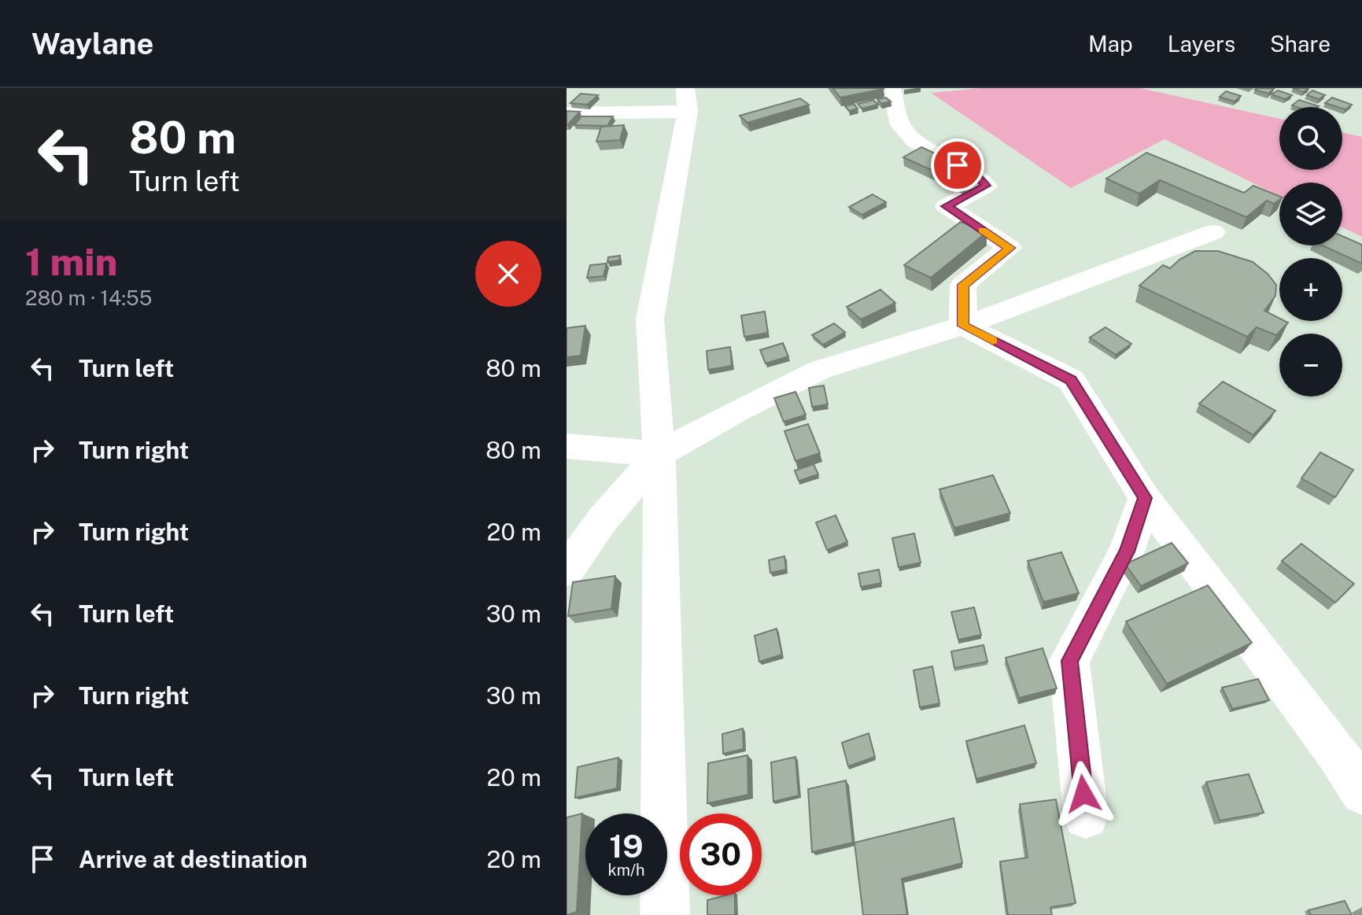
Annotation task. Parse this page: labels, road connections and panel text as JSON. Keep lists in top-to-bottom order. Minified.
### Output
{"page":{"header":"Waylane","nav":["Map","Layers","Share"],"turn":["80 m","Turn left"],"map_buttons":["+","−"],"heading":["1 min","280 m · 14:55"],"list":[{"name":"Turn left","value":"80 m"},{"name":"Turn right","value":"80 m"},{"name":"Turn right","value":"20 m"},{"name":"Turn left","value":"30 m"},{"name":"Turn right","value":"30 m"},{"name":"Turn left","value":"20 m"},{"name":"Arrive at destination","value":"20 m"}],"speed":"19 km/h","limit":"30"}}
